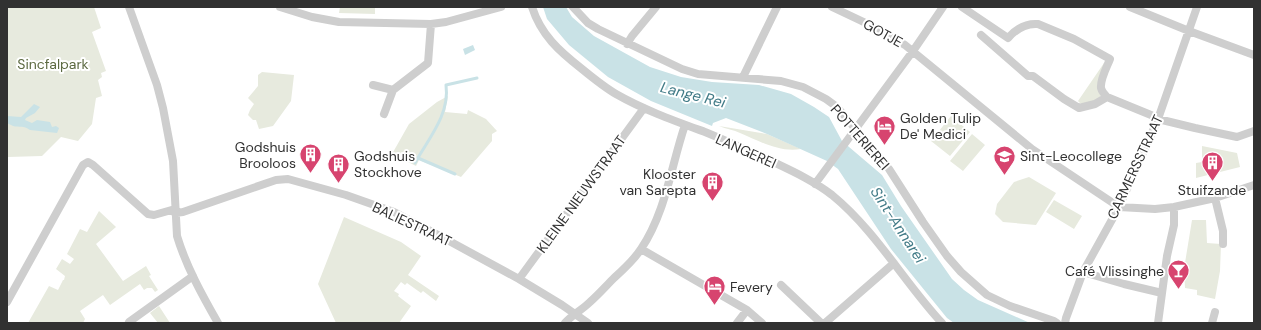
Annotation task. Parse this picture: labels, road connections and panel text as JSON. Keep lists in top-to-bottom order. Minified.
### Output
{"streets":{"street":["GOTJE","POTTERIEREI","LANGEREI","CARMERSSTRAAT","KLEINE NIEUWSTRAAT","BALIESTRAAT"]},"crossings":[["GOTJE","CARMERSSTRAAT"],["LANGEREI","KLEINE NIEUWSTRAAT"],["KLEINE NIEUWSTRAAT","BALIESTRAAT"]],"water":["Lange Rei","Sint-Annarei"],"parks":["Sincfalpark"],"places":{"hotel":["Golden Tulip De' Medici","Fevery"],"building":["Godshuis Brooloos","Stuifzande","Godshuis Stockhove","Klooster van Sarepta"],"school or university":["Sint-Leocollege"],"bar":["Café Vlissinghe"]}}
